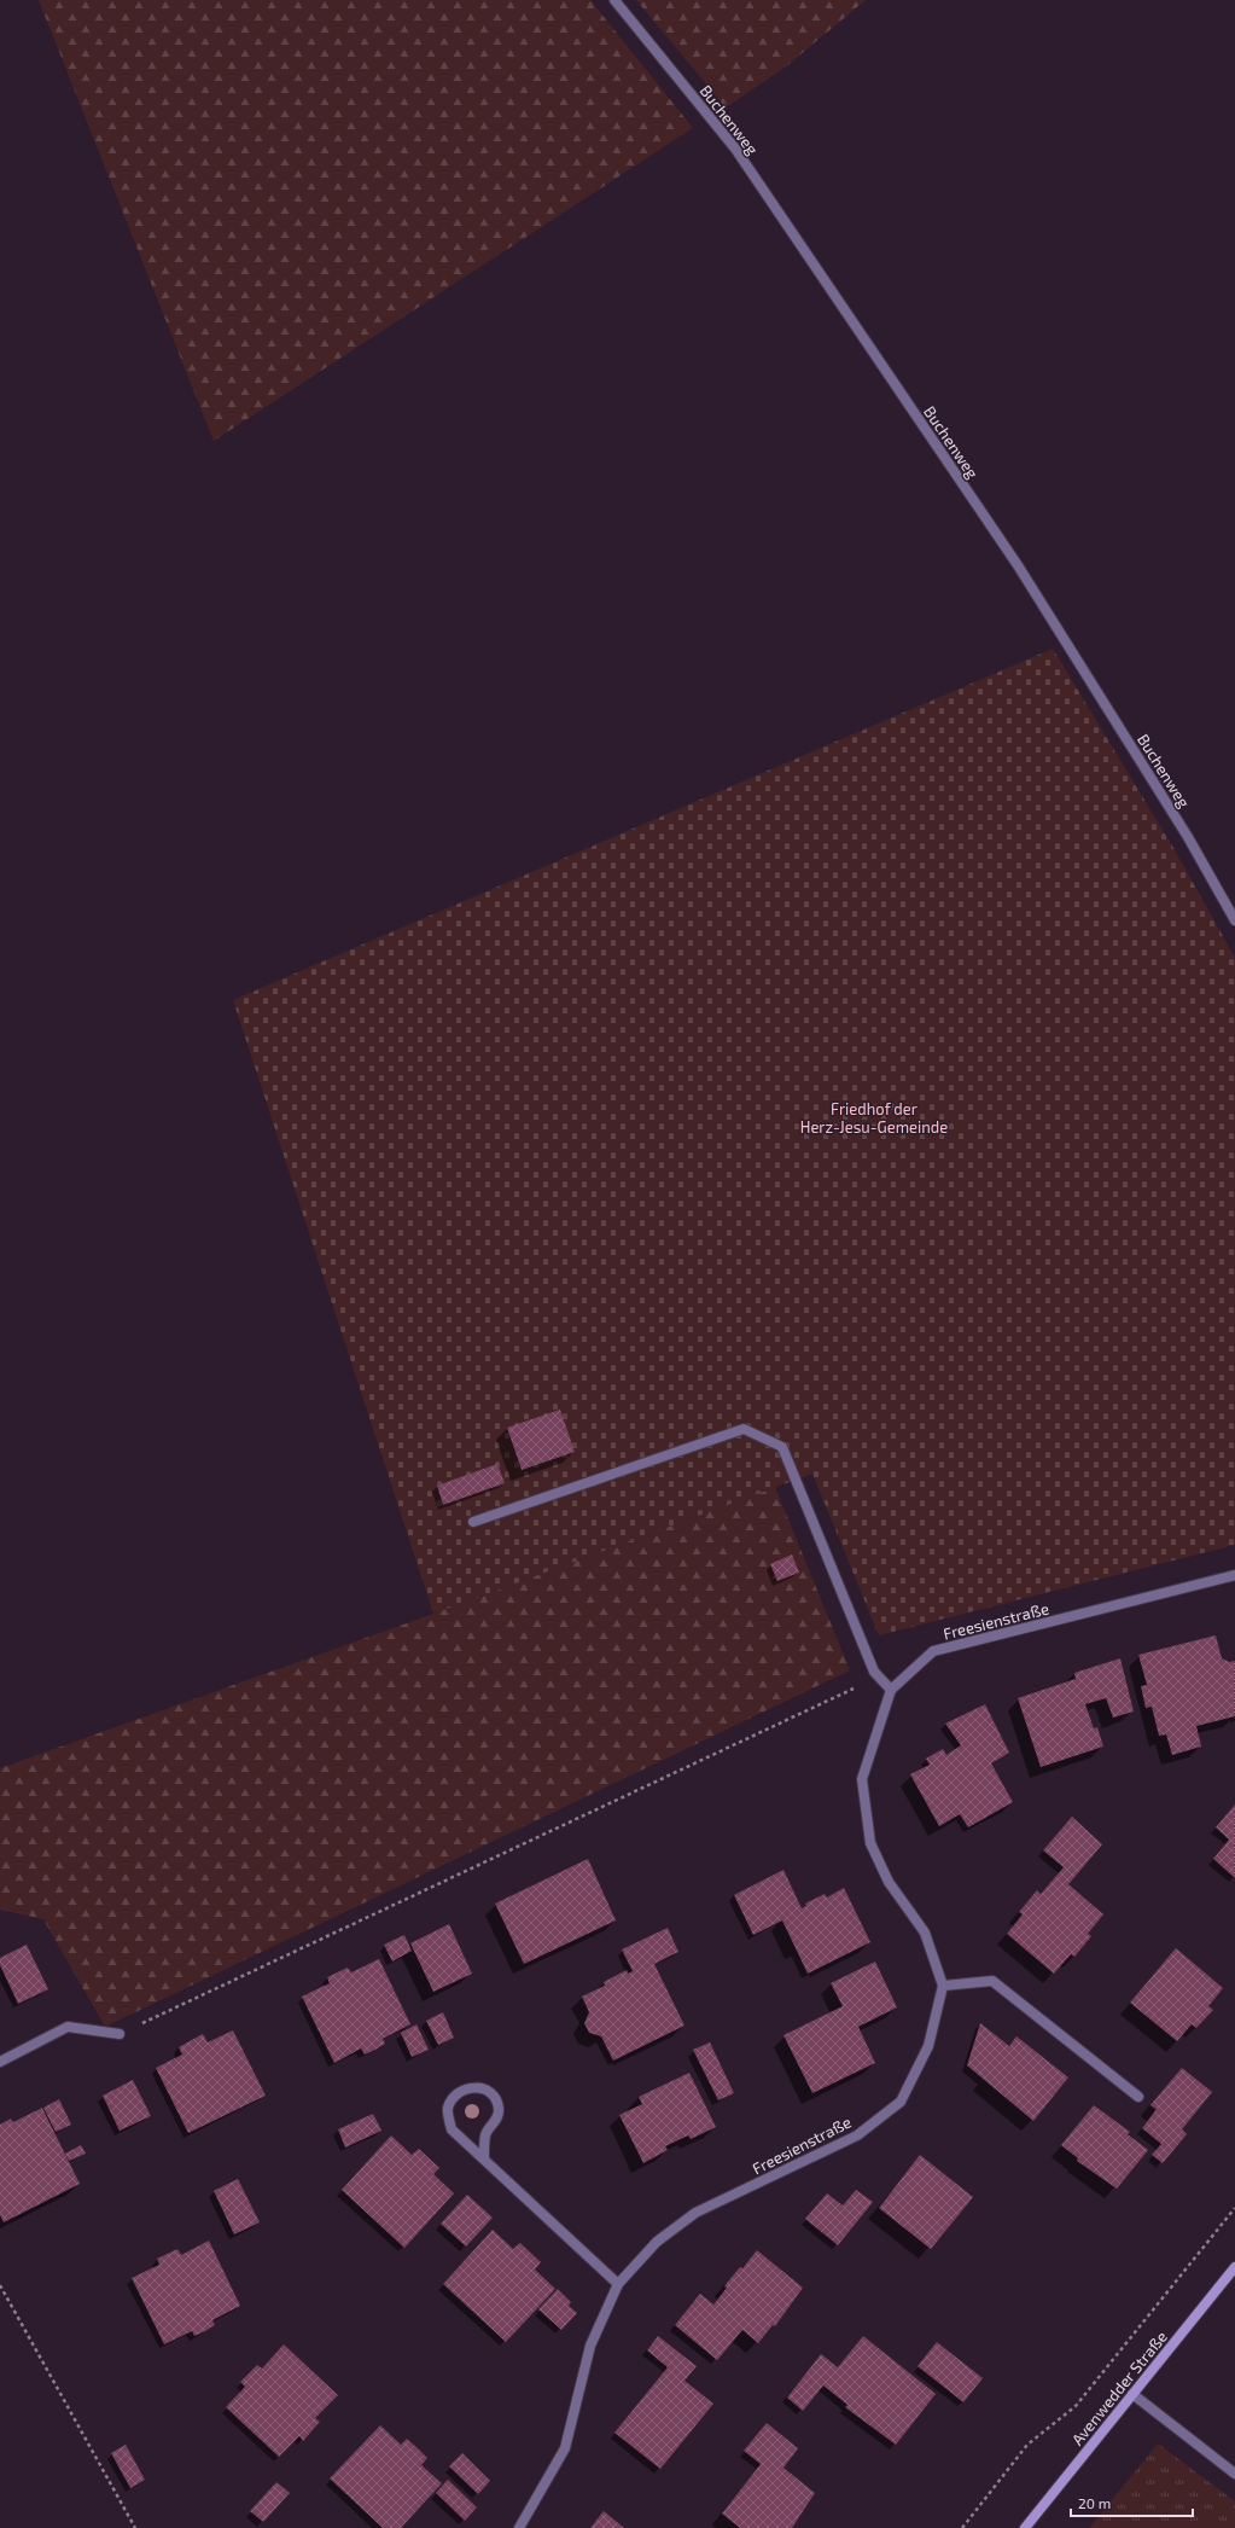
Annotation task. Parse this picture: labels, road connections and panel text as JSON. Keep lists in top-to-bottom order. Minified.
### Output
{"streets":{"main road":["Avenwedder Straße"],"street":["Buchenweg","Freesienstraße"]},"parks":["Friedhof der Herz-Jesu-Gemeinde"],"scale_bar":"20 m"}
